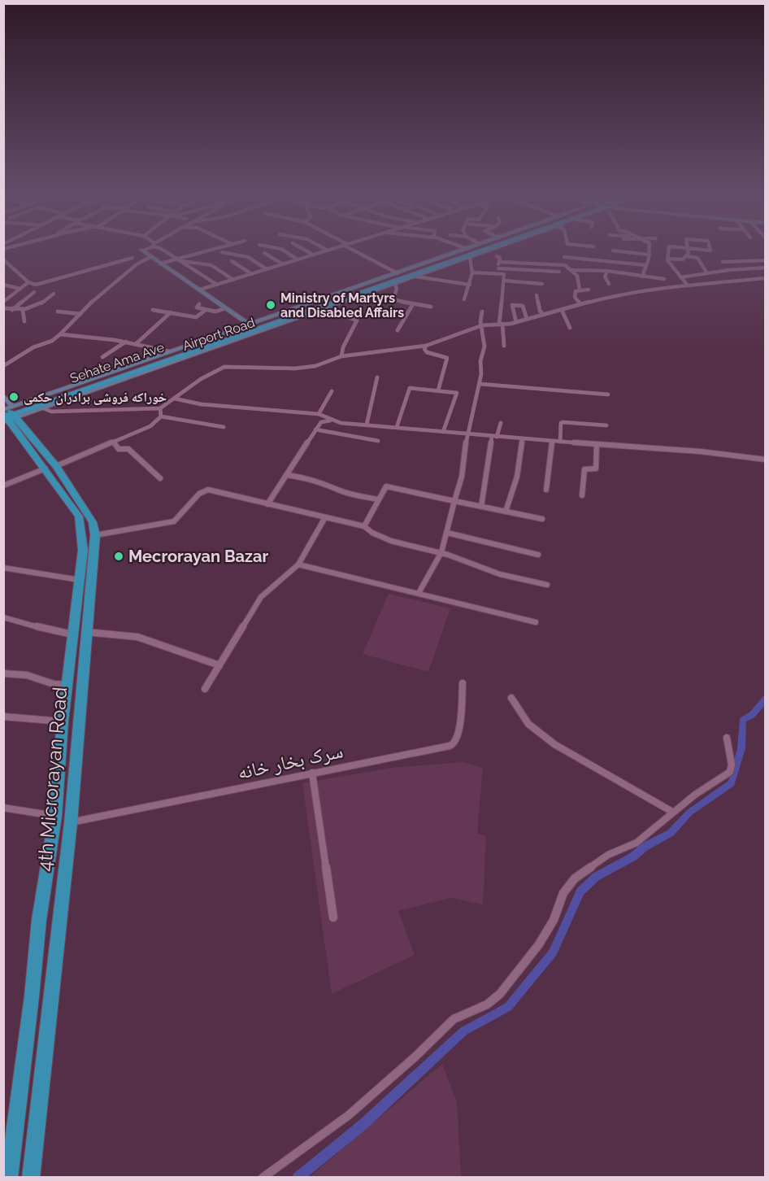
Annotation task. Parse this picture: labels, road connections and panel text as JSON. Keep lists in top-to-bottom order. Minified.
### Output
{"streets":{"main road":["Airport Road","Sehate Ama Ave","4th Microrayan Road"],"street":["سرک بخار خانه"]},"crossings":[["Airport Road","Sehate Ama Ave"],["Airport Road","4th Microrayan Road"],["Sehate Ama Ave","4th Microrayan Road"],["سرک بخار خانه","4th Microrayan Road"]],"places":["Ministry of Martyrs and Disabled Affairs","خوراکه فروشی برادران حکمی","Mecrorayan Bazar"]}
